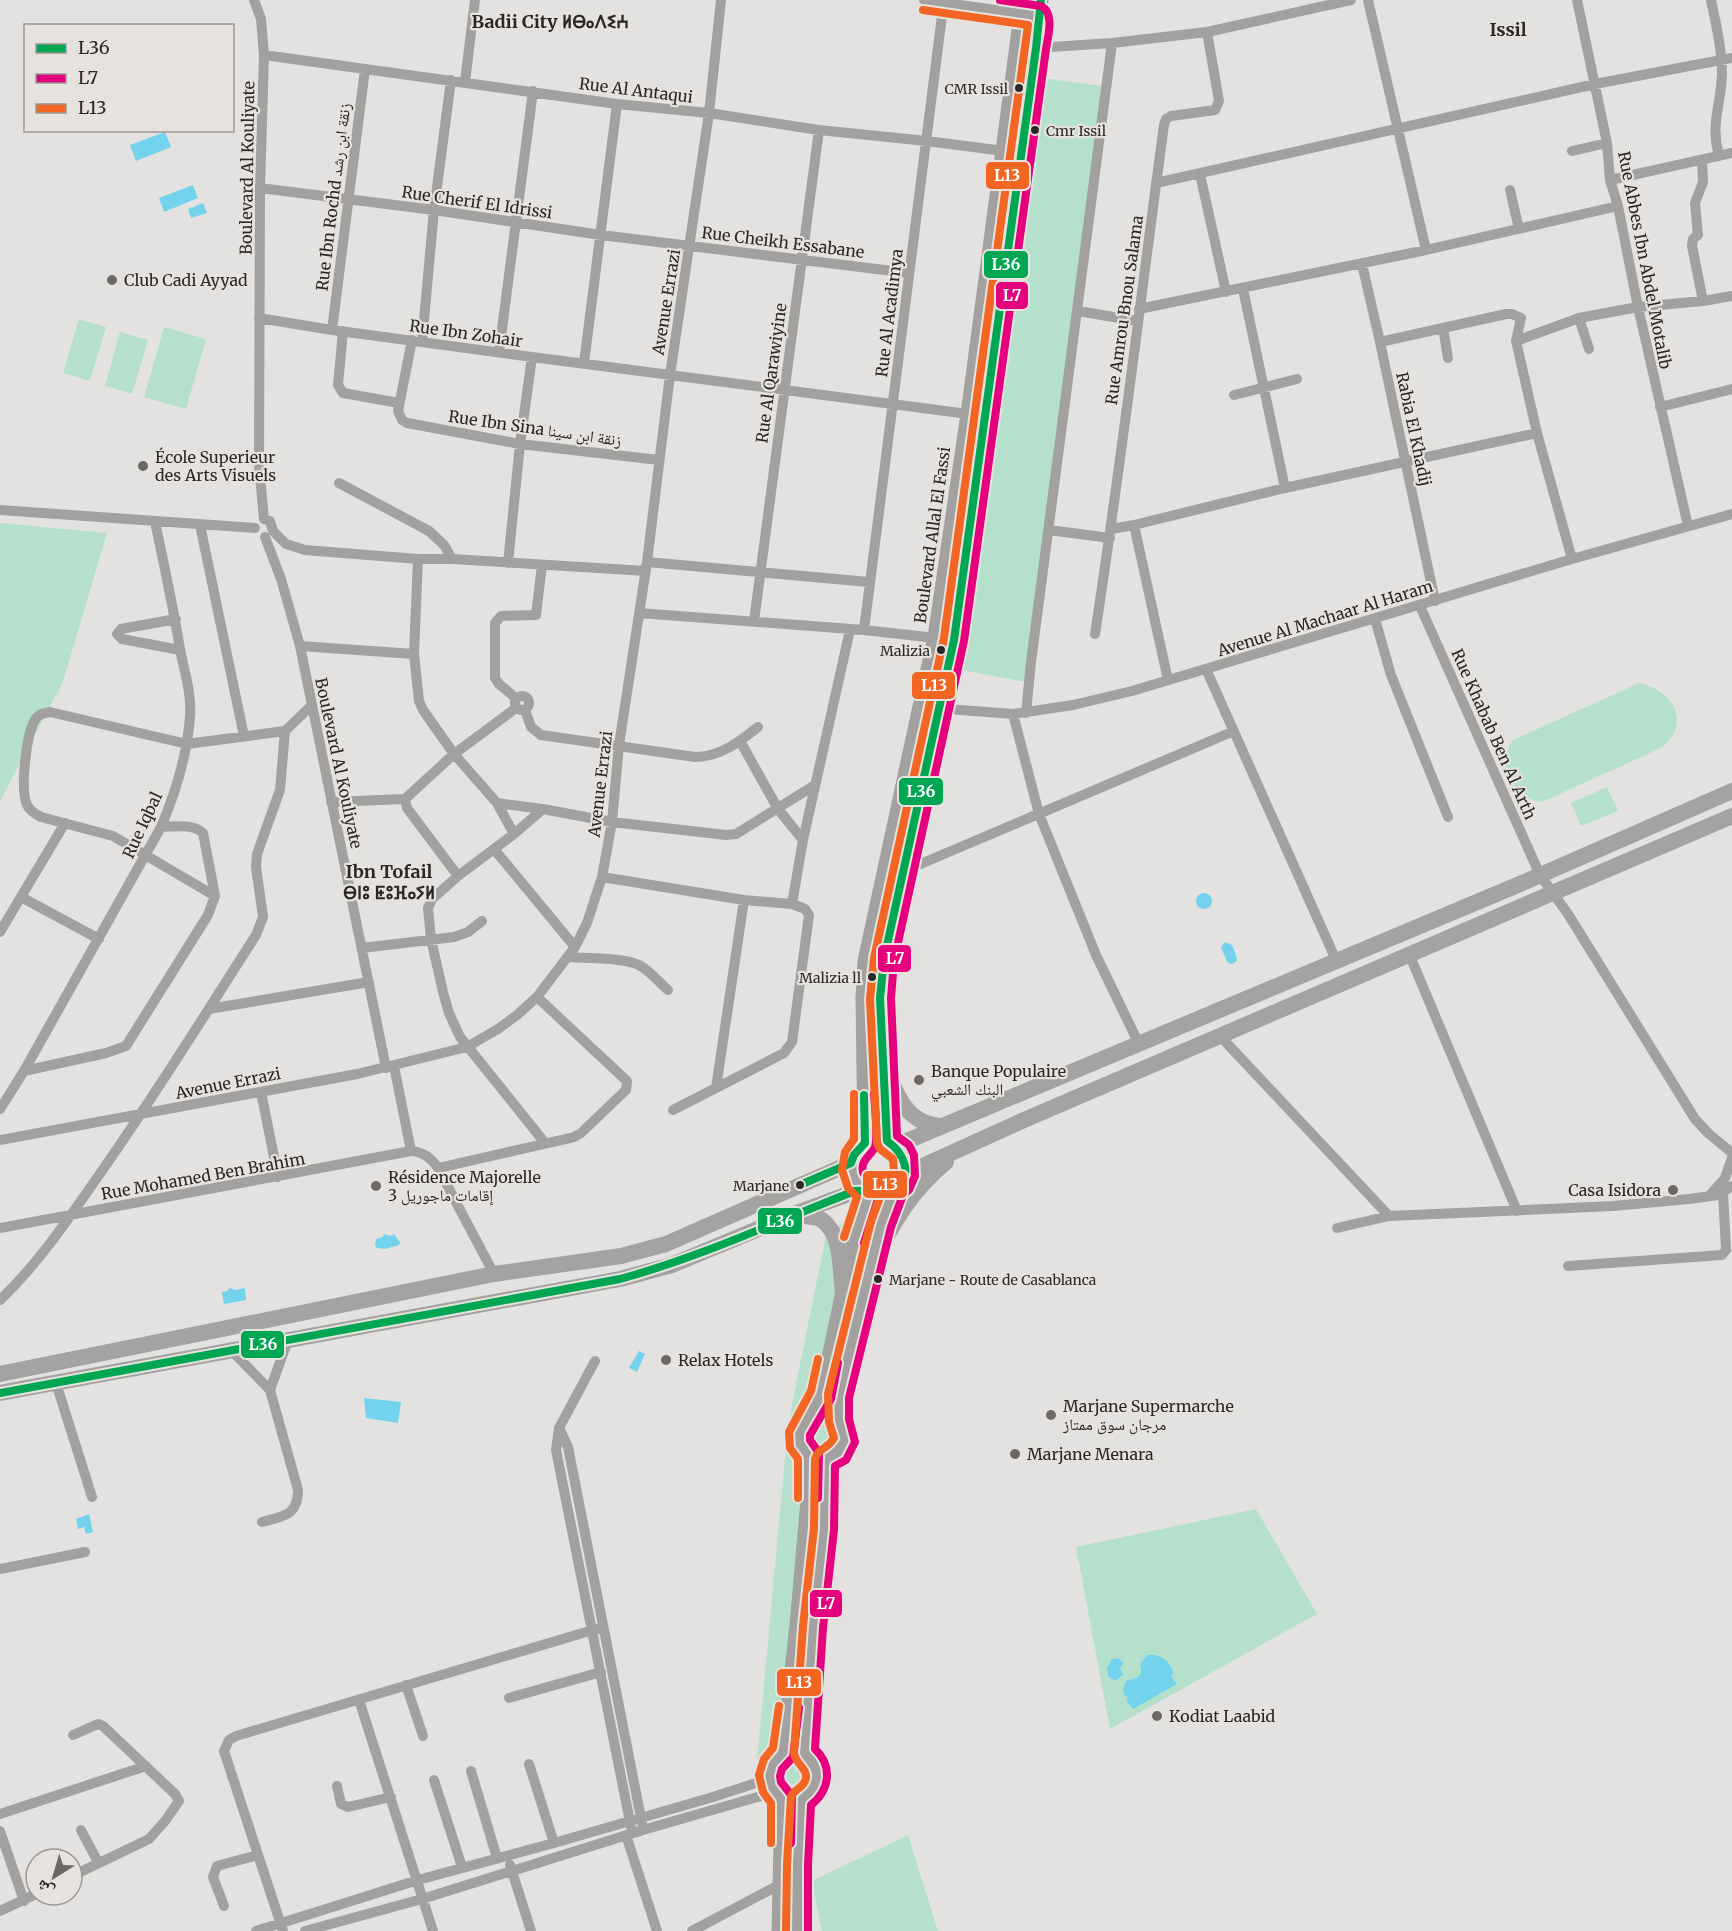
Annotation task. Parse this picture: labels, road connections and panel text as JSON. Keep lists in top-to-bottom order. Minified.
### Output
{"streets":{"main road":["Boulevard Allal El Fassi"],"street":["Rue Al Antaqui","Boulevard Al Kouliyate","Rue Ibn Rochd زنقة ابن رشد","Rue Cherif El Idrissi","Rue Cheikh Essabane","Rue Abbes Ibn Abdel Motalib","Avenue Errazi","Rue Amrou Bnou Salama","Rue Al Acadimya","Rue Ibn Zohair","Rue Al Qarawiyine","Rue Ibn Sina زنقة ابن سينا","Rabia El Khadij","Avenue Al Machaar Al Haram","Rue Khabab Ben Al Arth","Rue Iqbal","Rue Mohamed Ben Brahim"]},"crossings":[["Rue Al Antaqui","Boulevard Al Kouliyate"],["Rue Al Antaqui","Rue Ibn Rochd زنقة ابن رشد"],["Rue Al Antaqui","Avenue Errazi"],["Rue Al Antaqui","Rue Al Acadimya"],["Rue Al Antaqui","Rue Al Qarawiyine"],["Rue Al Antaqui","Boulevard Allal El Fassi"],["Boulevard Al Kouliyate","Rue Cherif El Idrissi"],["Boulevard Al Kouliyate","Avenue Errazi"],["Boulevard Al Kouliyate","Rue Ibn Zohair"],["Boulevard Al Kouliyate","Rue Mohamed Ben Brahim"],["Rue Ibn Rochd زنقة ابن رشد","Rue Cherif El Idrissi"],["Rue Ibn Rochd زنقة ابن رشد","Rue Ibn Zohair"],["Rue Ibn Rochd زنقة ابن رشد","Rue Ibn Sina زنقة ابن سينا"],["Rue Cherif El Idrissi","Rue Cheikh Essabane"],["Rue Cherif El Idrissi","Avenue Errazi"],["Rue Cheikh Essabane","Avenue Errazi"],["Rue Cheikh Essabane","Rue Al Acadimya"],["Rue Cheikh Essabane","Rue Al Qarawiyine"],["Rue Abbes Ibn Abdel Motalib","Avenue Al Machaar Al Haram"],["Avenue Errazi","Rue Ibn Zohair"],["Avenue Errazi","Rue Ibn Sina زنقة ابن سينا"],["Rue Al Acadimya","Rue Ibn Zohair"],["Rue Ibn Zohair","Rue Al Qarawiyine"],["Rue Ibn Zohair","Boulevard Allal El Fassi"],["Rabia El Khadij","Avenue Al Machaar Al Haram"],["Boulevard Allal El Fassi","Avenue Al Machaar Al Haram"],["Avenue Al Machaar Al Haram","Rue Khabab Ben Al Arth"]],"districts":["Badii City ⵍⴱⴰⴷⵉⵄ","Issil","Ibn Tofail ⴱⵏⵓ ⵟⵓⴼⴰⵢⵍ"],"places":["CMR Issil","Cmr Issil","Club Cadi Ayyad","École Superieur des Arts Visuels","Malizia","Malizia ll","Banque Populaire البنك الشعبي","Marjane","Résidence Majorelle إقامات ماجوريل 3","Casa Isidora","Marjane - Route de Casablanca","Relax Hotels","Marjane Supermarche مرجان سوق ممتاز","Marjane Menara","Kodiat Laabid"],"lines":["transit line L36","transit line L7","transit line L13"],"legend":["L36","L7","L13"],"north":"bottom left"}
